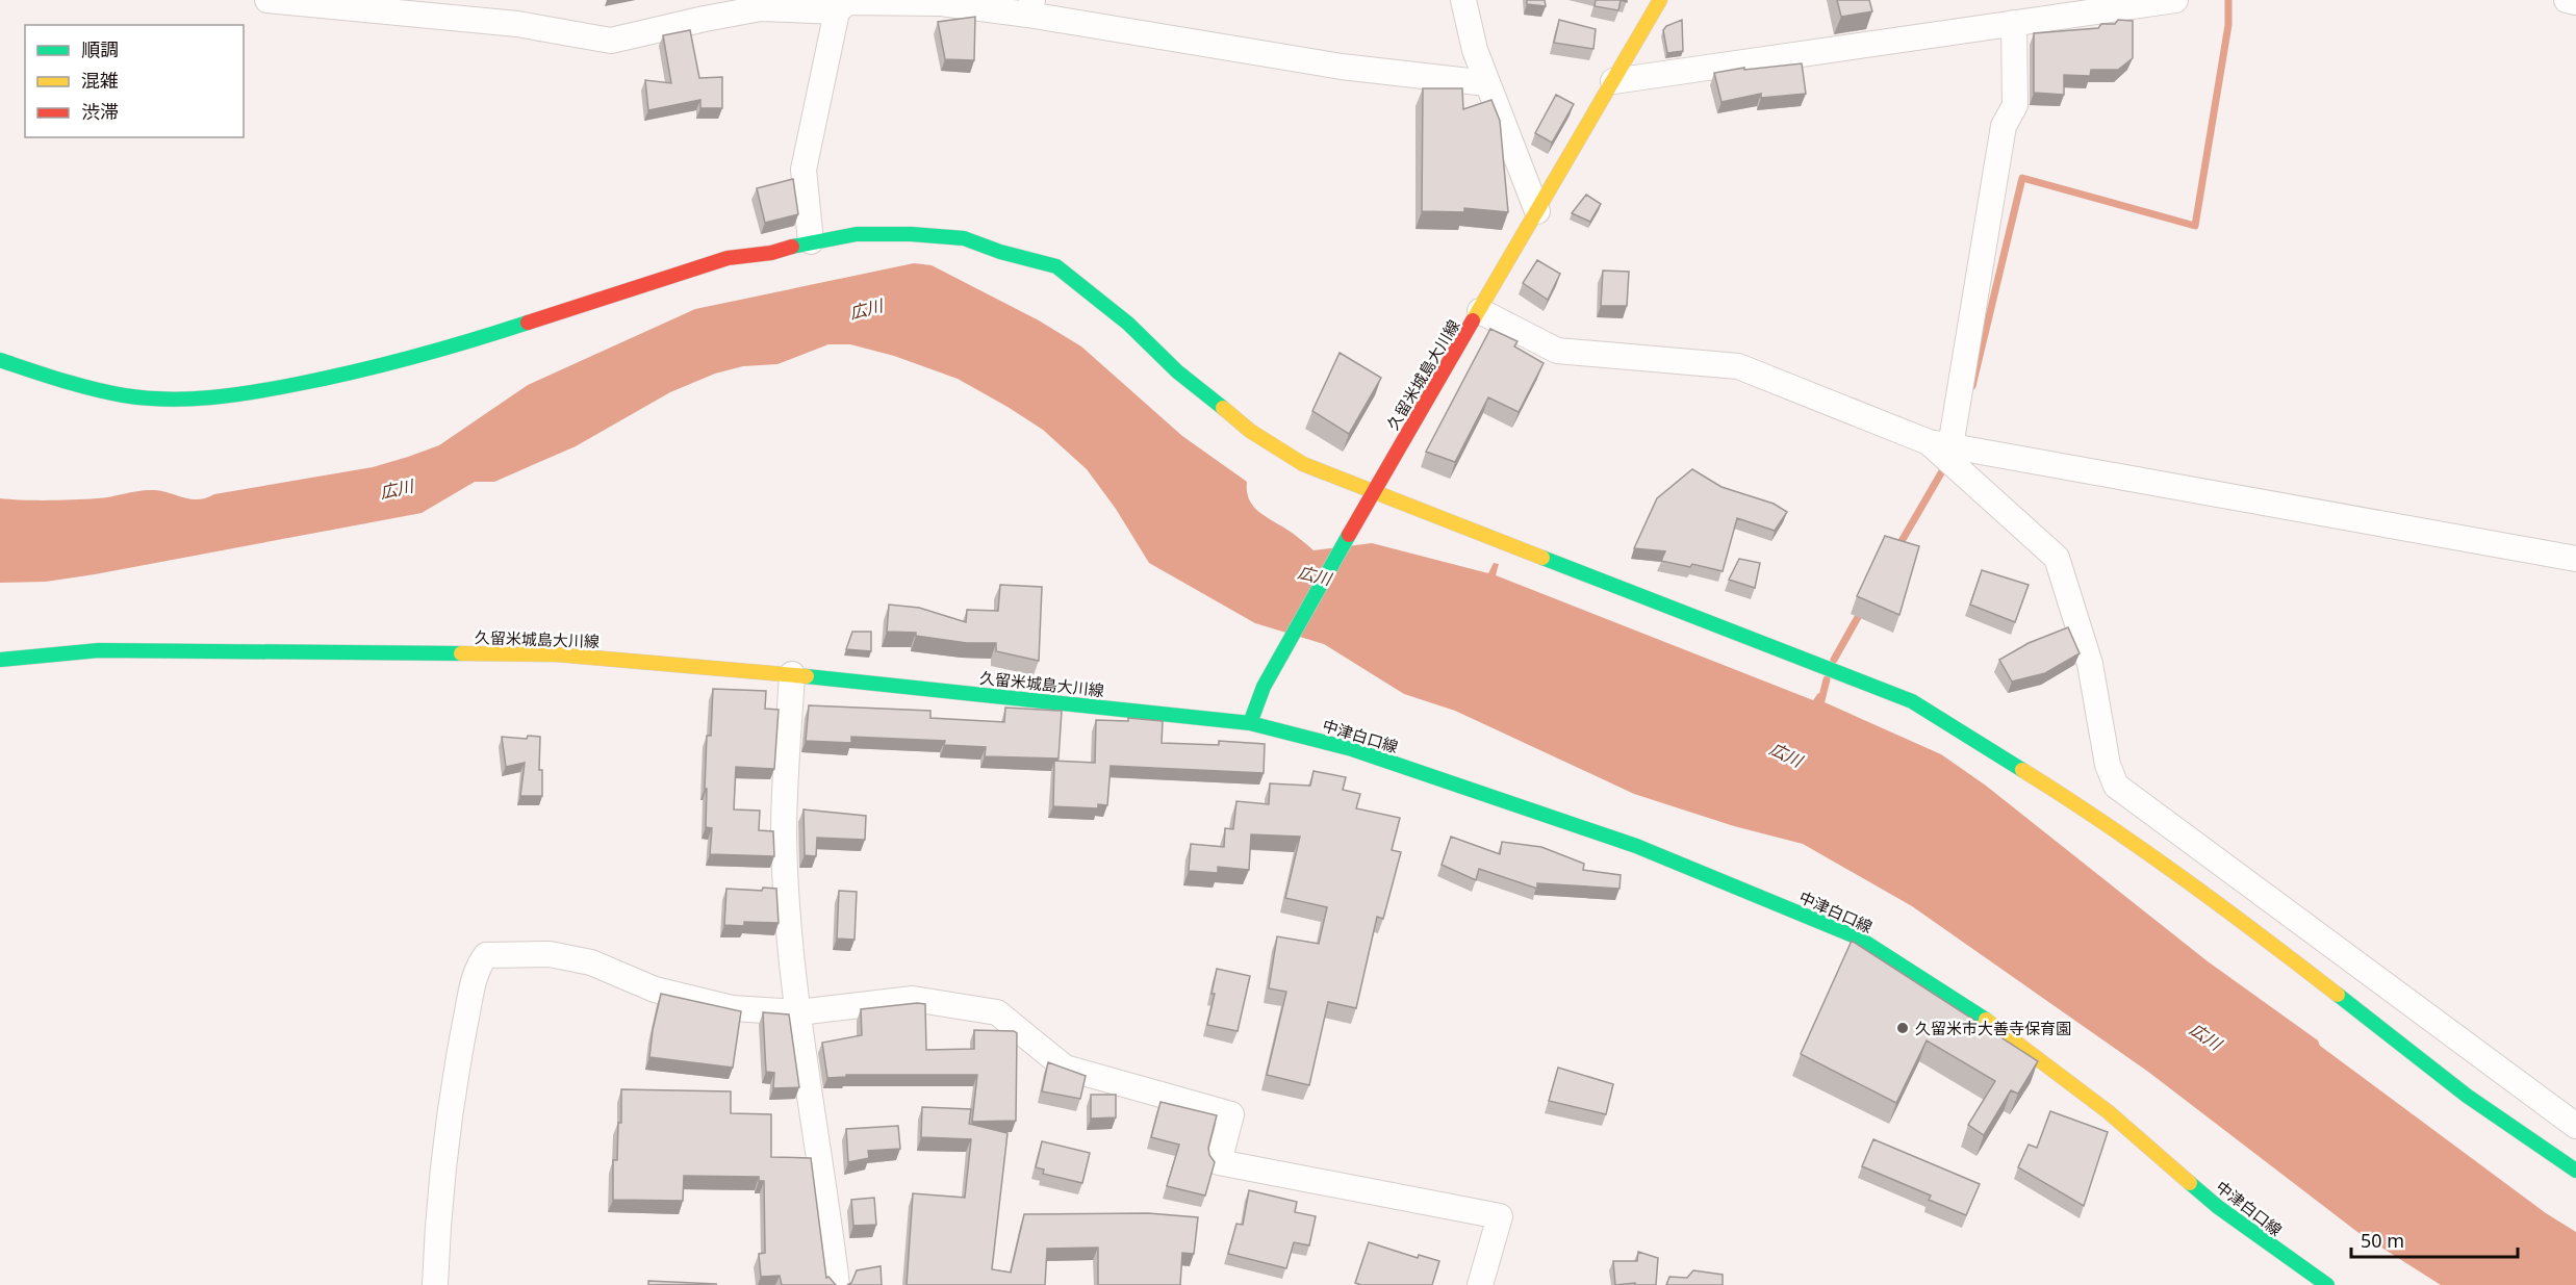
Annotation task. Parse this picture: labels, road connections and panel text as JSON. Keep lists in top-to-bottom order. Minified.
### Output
{"streets":{"main road":["久留米城島大川線","中津白口線"]},"crossings":[["久留米城島大川線","中津白口線"]],"water":["広川"],"places":["久留米市大善寺保育園"],"legend":["順調","混雑","渋滞"],"scale_bar":"50 m"}
